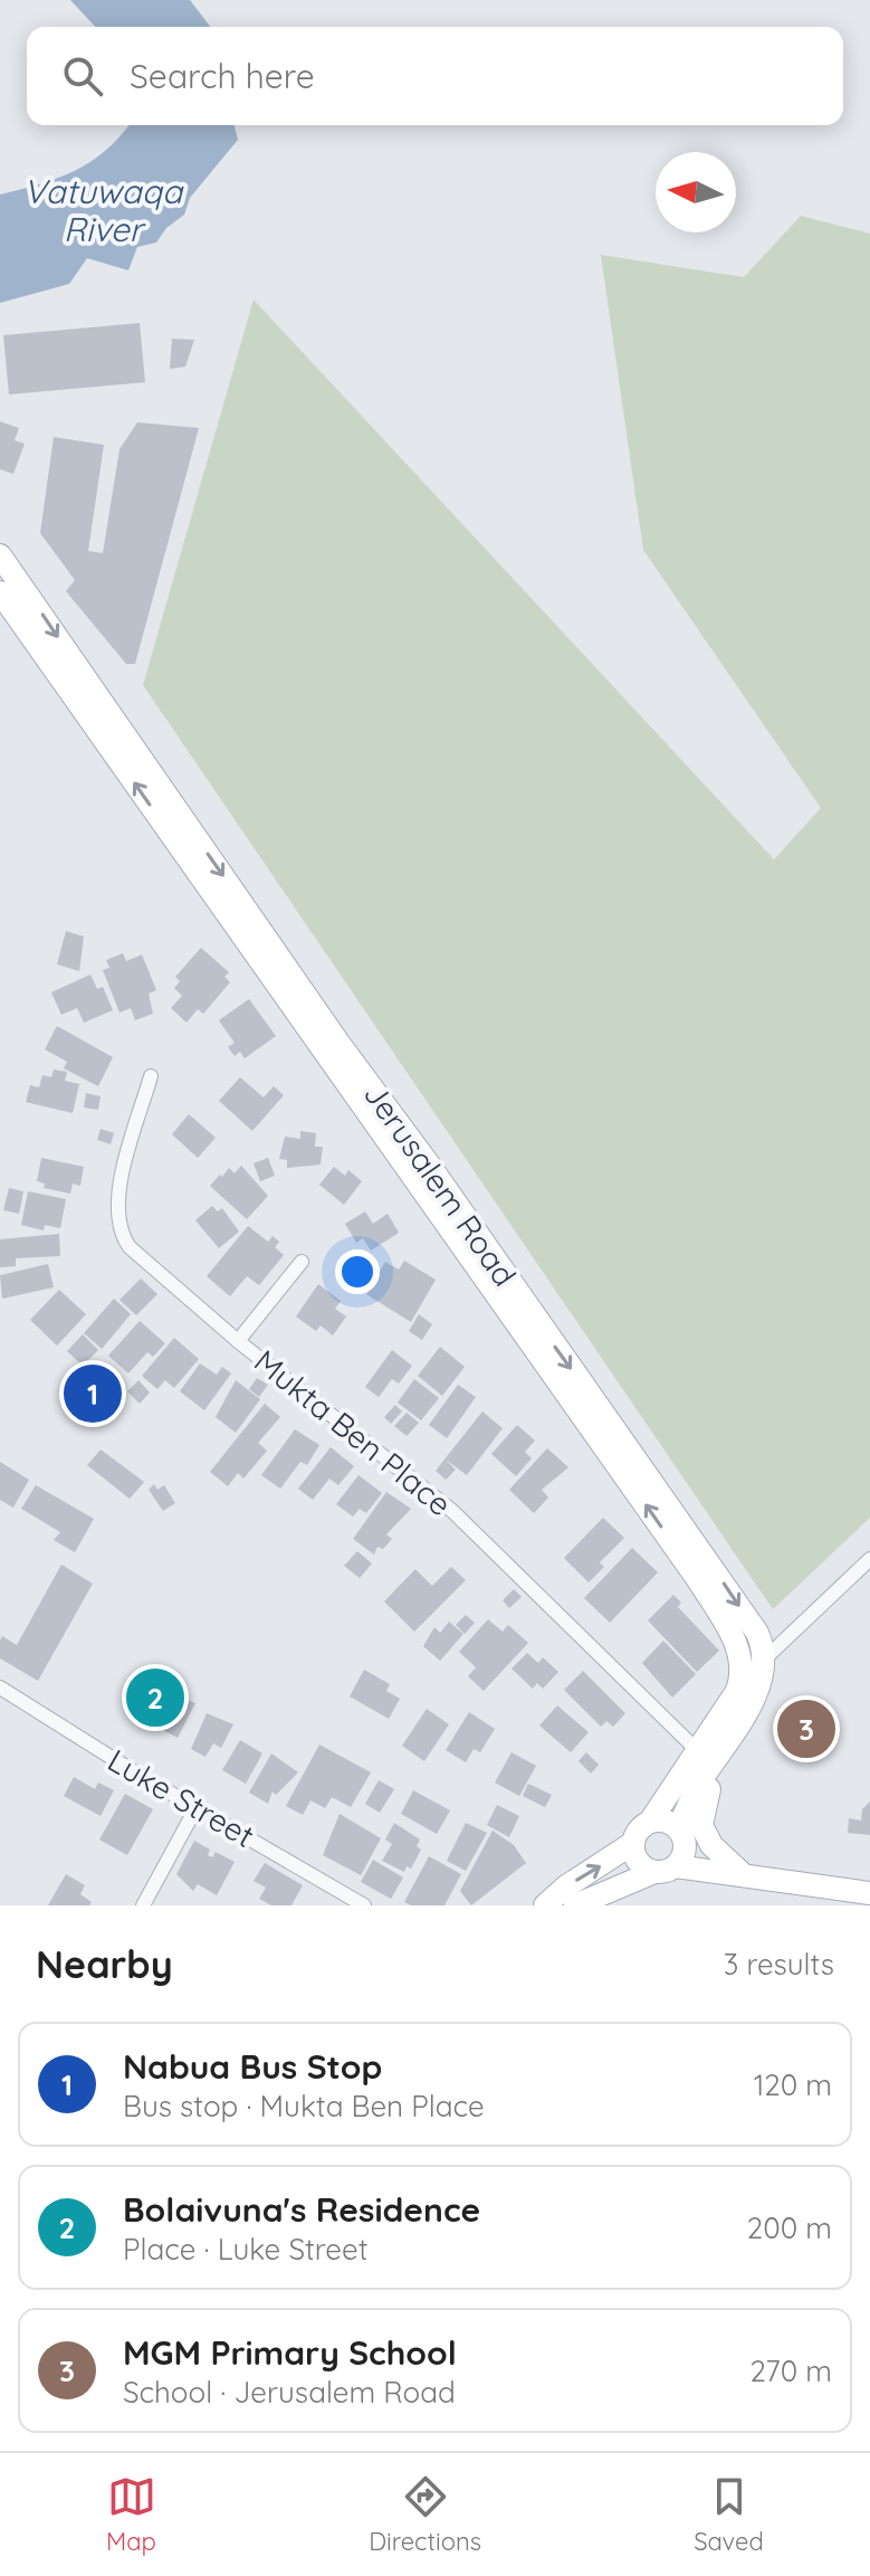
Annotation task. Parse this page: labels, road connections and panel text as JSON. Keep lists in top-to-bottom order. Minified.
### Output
{"streets":{"main road":["Jerusalem Road"],"street":["Mukta Ben Place","Luke Street"]},"water":["Vatuwaqa River"],"north":"left","page":{"search":"Search here","pins":["1","2","3"],"heading":["Nearby","3 results"],"list":[{"mark":"1","name":"Nabua Bus Stop","note":"Bus stop · Mukta Ben Place","value":"120 m"},{"mark":"2","name":"Bolaivuna's Residence","note":"Place · Luke Street","value":"200 m"},{"mark":"3","name":"MGM Primary School","note":"School · Jerusalem Road","value":"270 m"}],"nav":["Map","Directions","Saved"]}}
